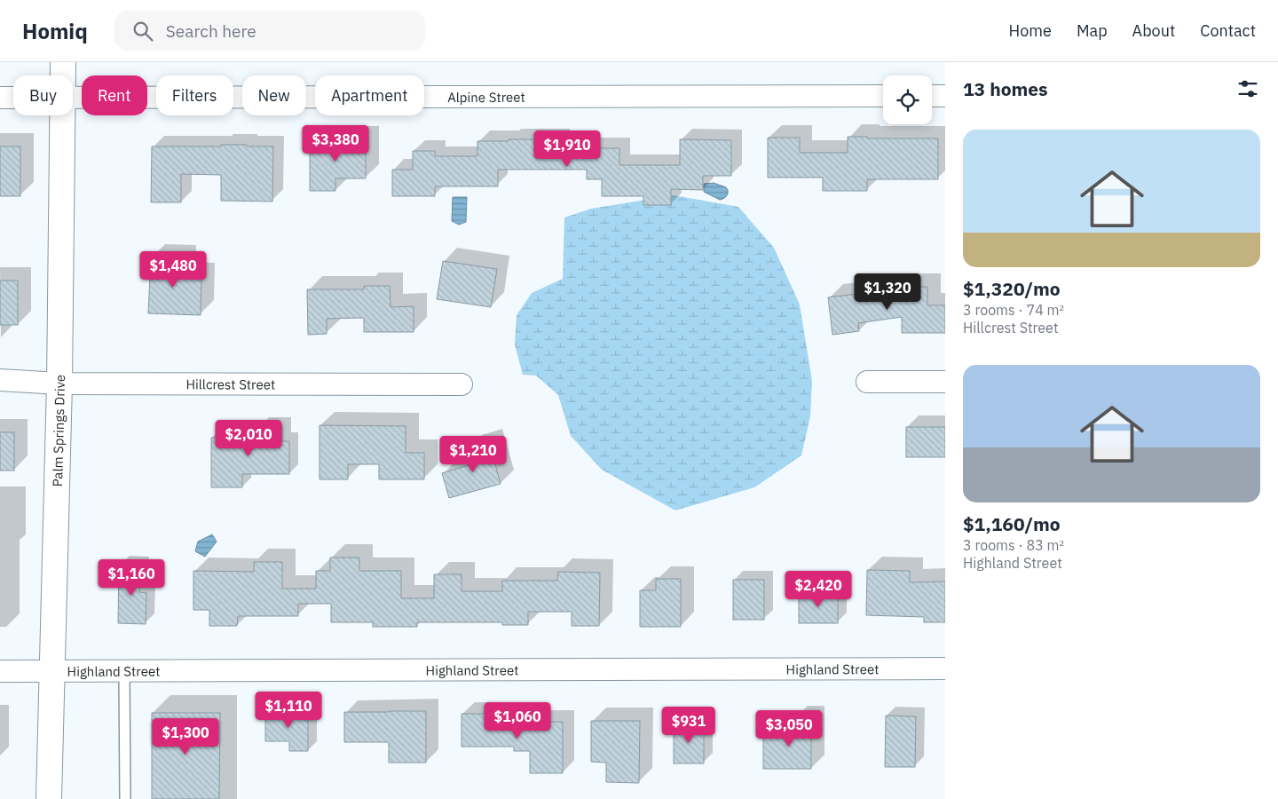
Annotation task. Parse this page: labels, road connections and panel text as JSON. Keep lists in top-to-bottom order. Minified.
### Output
{"streets":{"street":["Alpine Street","Hillcrest Street","Palm Springs Drive","Highland Street"]},"crossings":[["Hillcrest Street","Palm Springs Drive"],["Palm Springs Drive","Highland Street"]],"page":{"header":"Homiq","search":"Search here","nav":["Home","Map","About","Contact"],"heading":"13 homes","chip":["Buy","Rent","Filters","New","Apartment"],"list":[{"name":"$1,320/mo","note":"3 rooms · 74 m² · Hillcrest Street"},{"name":"$1,160/mo","note":"3 rooms · 83 m² · Highland Street"}],"price":["$3,380","$1,910","$1,480","$1,320","$2,010","$1,210","$1,160","$2,420","$1,110","$1,060","$931","$3,050","$1,300"]}}
